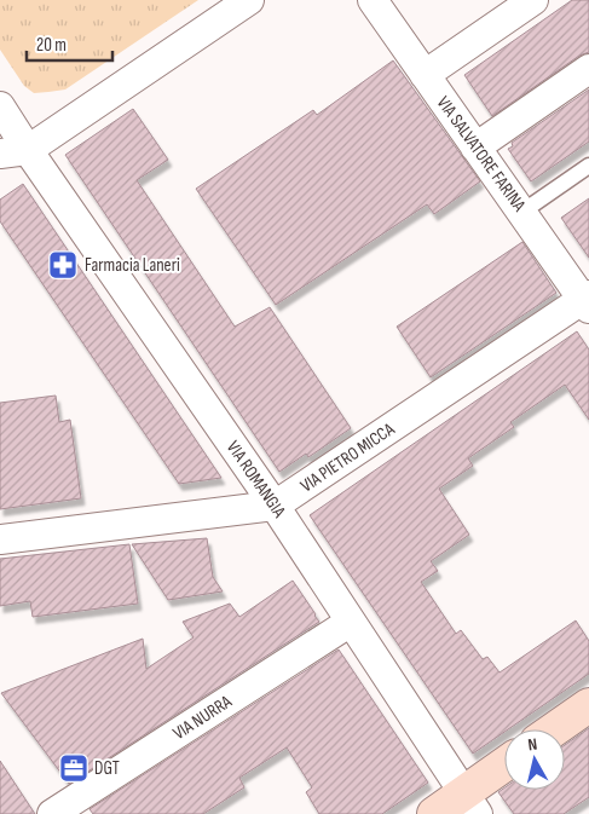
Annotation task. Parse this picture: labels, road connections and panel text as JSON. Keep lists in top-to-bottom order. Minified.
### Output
{"streets":{"street":["VIA SALVATORE FARINA","VIA PIETRO MICCA","VIA ROMANGIA","VIA NURRA"]},"crossings":[["VIA SALVATORE FARINA","VIA PIETRO MICCA"],["VIA PIETRO MICCA","VIA ROMANGIA"],["VIA ROMANGIA","VIA NURRA"]],"places":{"pharmacy":["Farmacia Laneri"],"office":["DGT"]},"scale_bar":"20 m","north":"top"}
